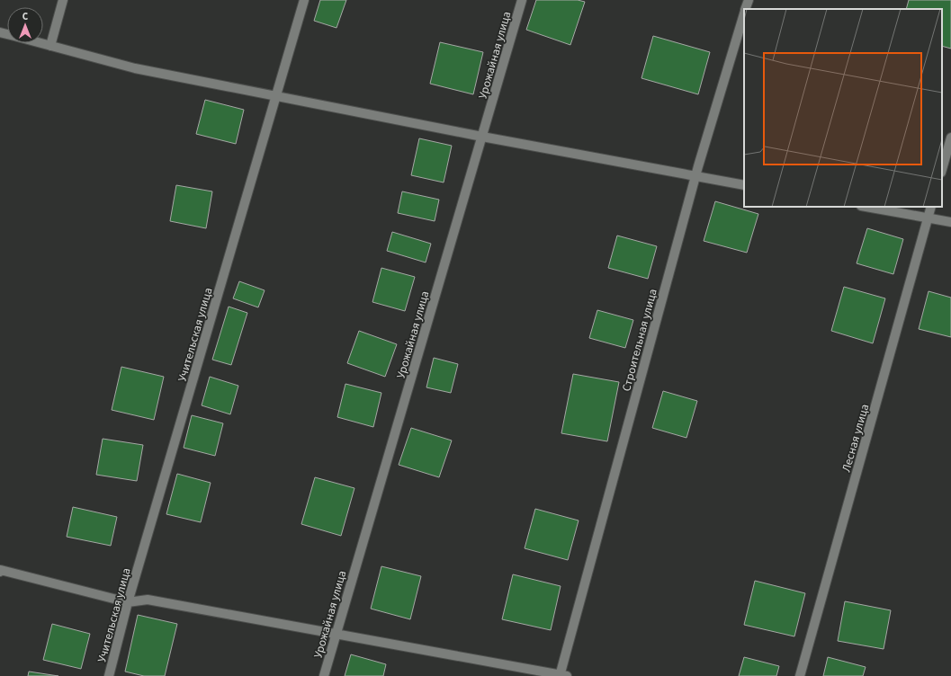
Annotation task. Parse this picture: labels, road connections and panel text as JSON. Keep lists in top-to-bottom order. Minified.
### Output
{"streets":{"street":["Урожайная улица","Учительская улица","Строительная улица","Лесная улица"]},"north":"top"}
